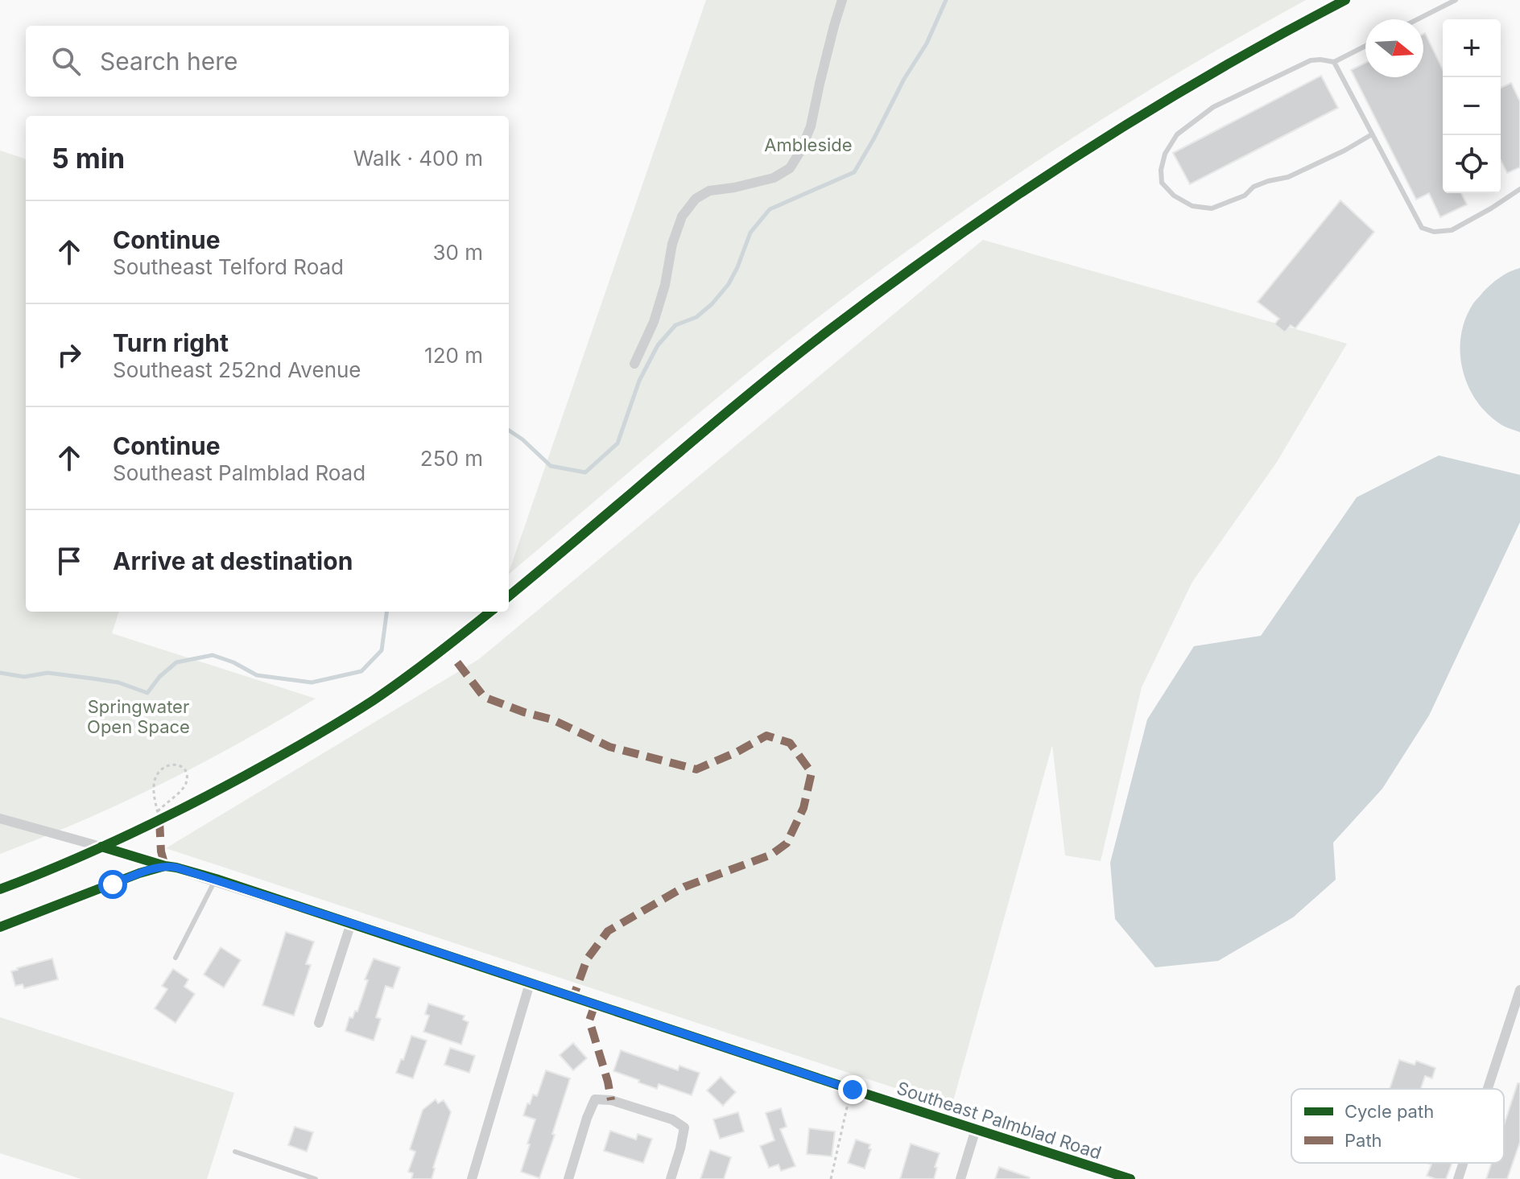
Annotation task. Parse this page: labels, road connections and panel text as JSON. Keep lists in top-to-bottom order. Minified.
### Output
{"streets":{"street":["Southeast Palmblad Road"]},"parks":["Ambleside","Springwater Open Space"],"legend":["Cycle path","Path"],"north":"right","page":{"map_buttons":["+","−"],"search":"Search here","heading":["5 min","Walk · 400 m"],"list":[["Continue","Southeast Telford Road","30 m"],["Turn right","Southeast 252nd Avenue","120 m"],["Continue","Southeast Palmblad Road","250 m"],"Arrive at destination"]}}
